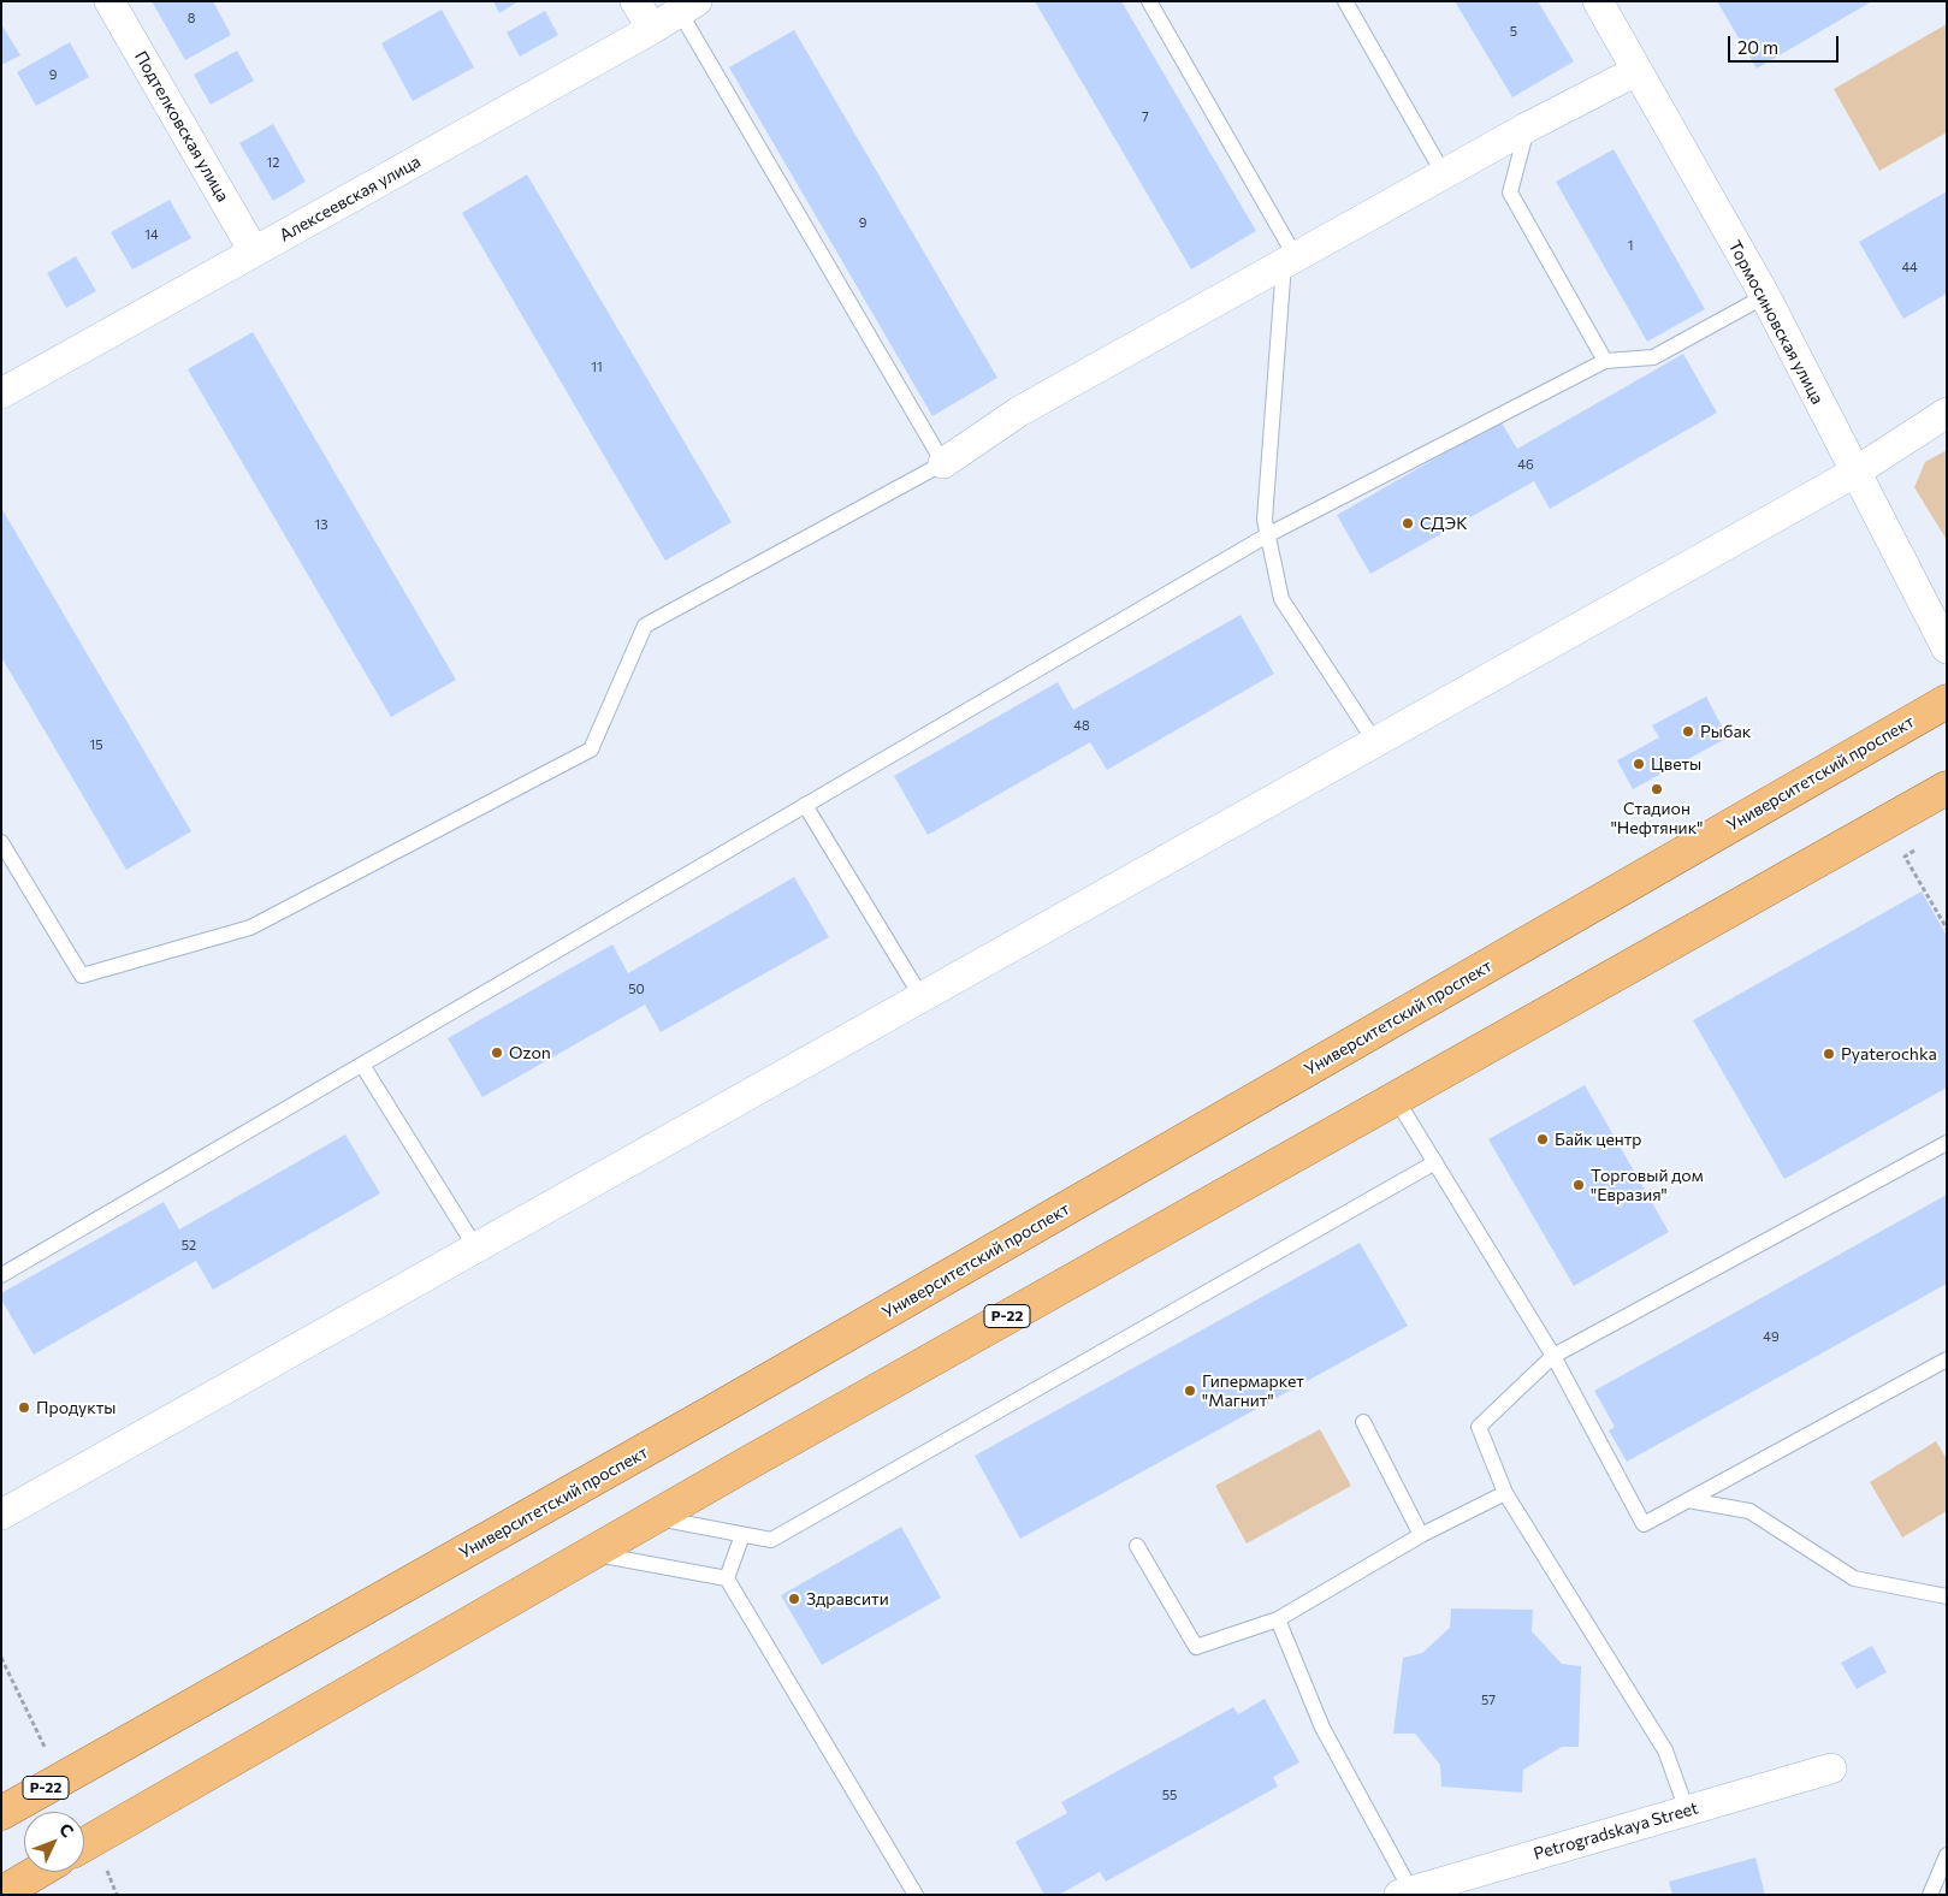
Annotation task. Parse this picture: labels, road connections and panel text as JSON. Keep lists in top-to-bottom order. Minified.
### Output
{"streets":{"highway":["Университетский проспект","Р-22"],"street":["Подтелковская улица","Алексеевская улица","Тормосиновская улица","Petrogradskaya Street"]},"crossings":[["Подтелковская улица","Алексеевская улица"]],"places":["СДЭК","Рыбак","Цветы","Стадион \"Нефтяник\"","Ozon","Pyaterochka","Байк центр","Торговый дом \"Евразия\"","Гипермаркет \"Магнит\"","Продукты","Здравсити"],"house_numbers":["8","5","9","7","12","9","14","1","44","11","46","13","48","15","50","52","49","57","55"],"scale_bar":"20 m","north":"top right"}
